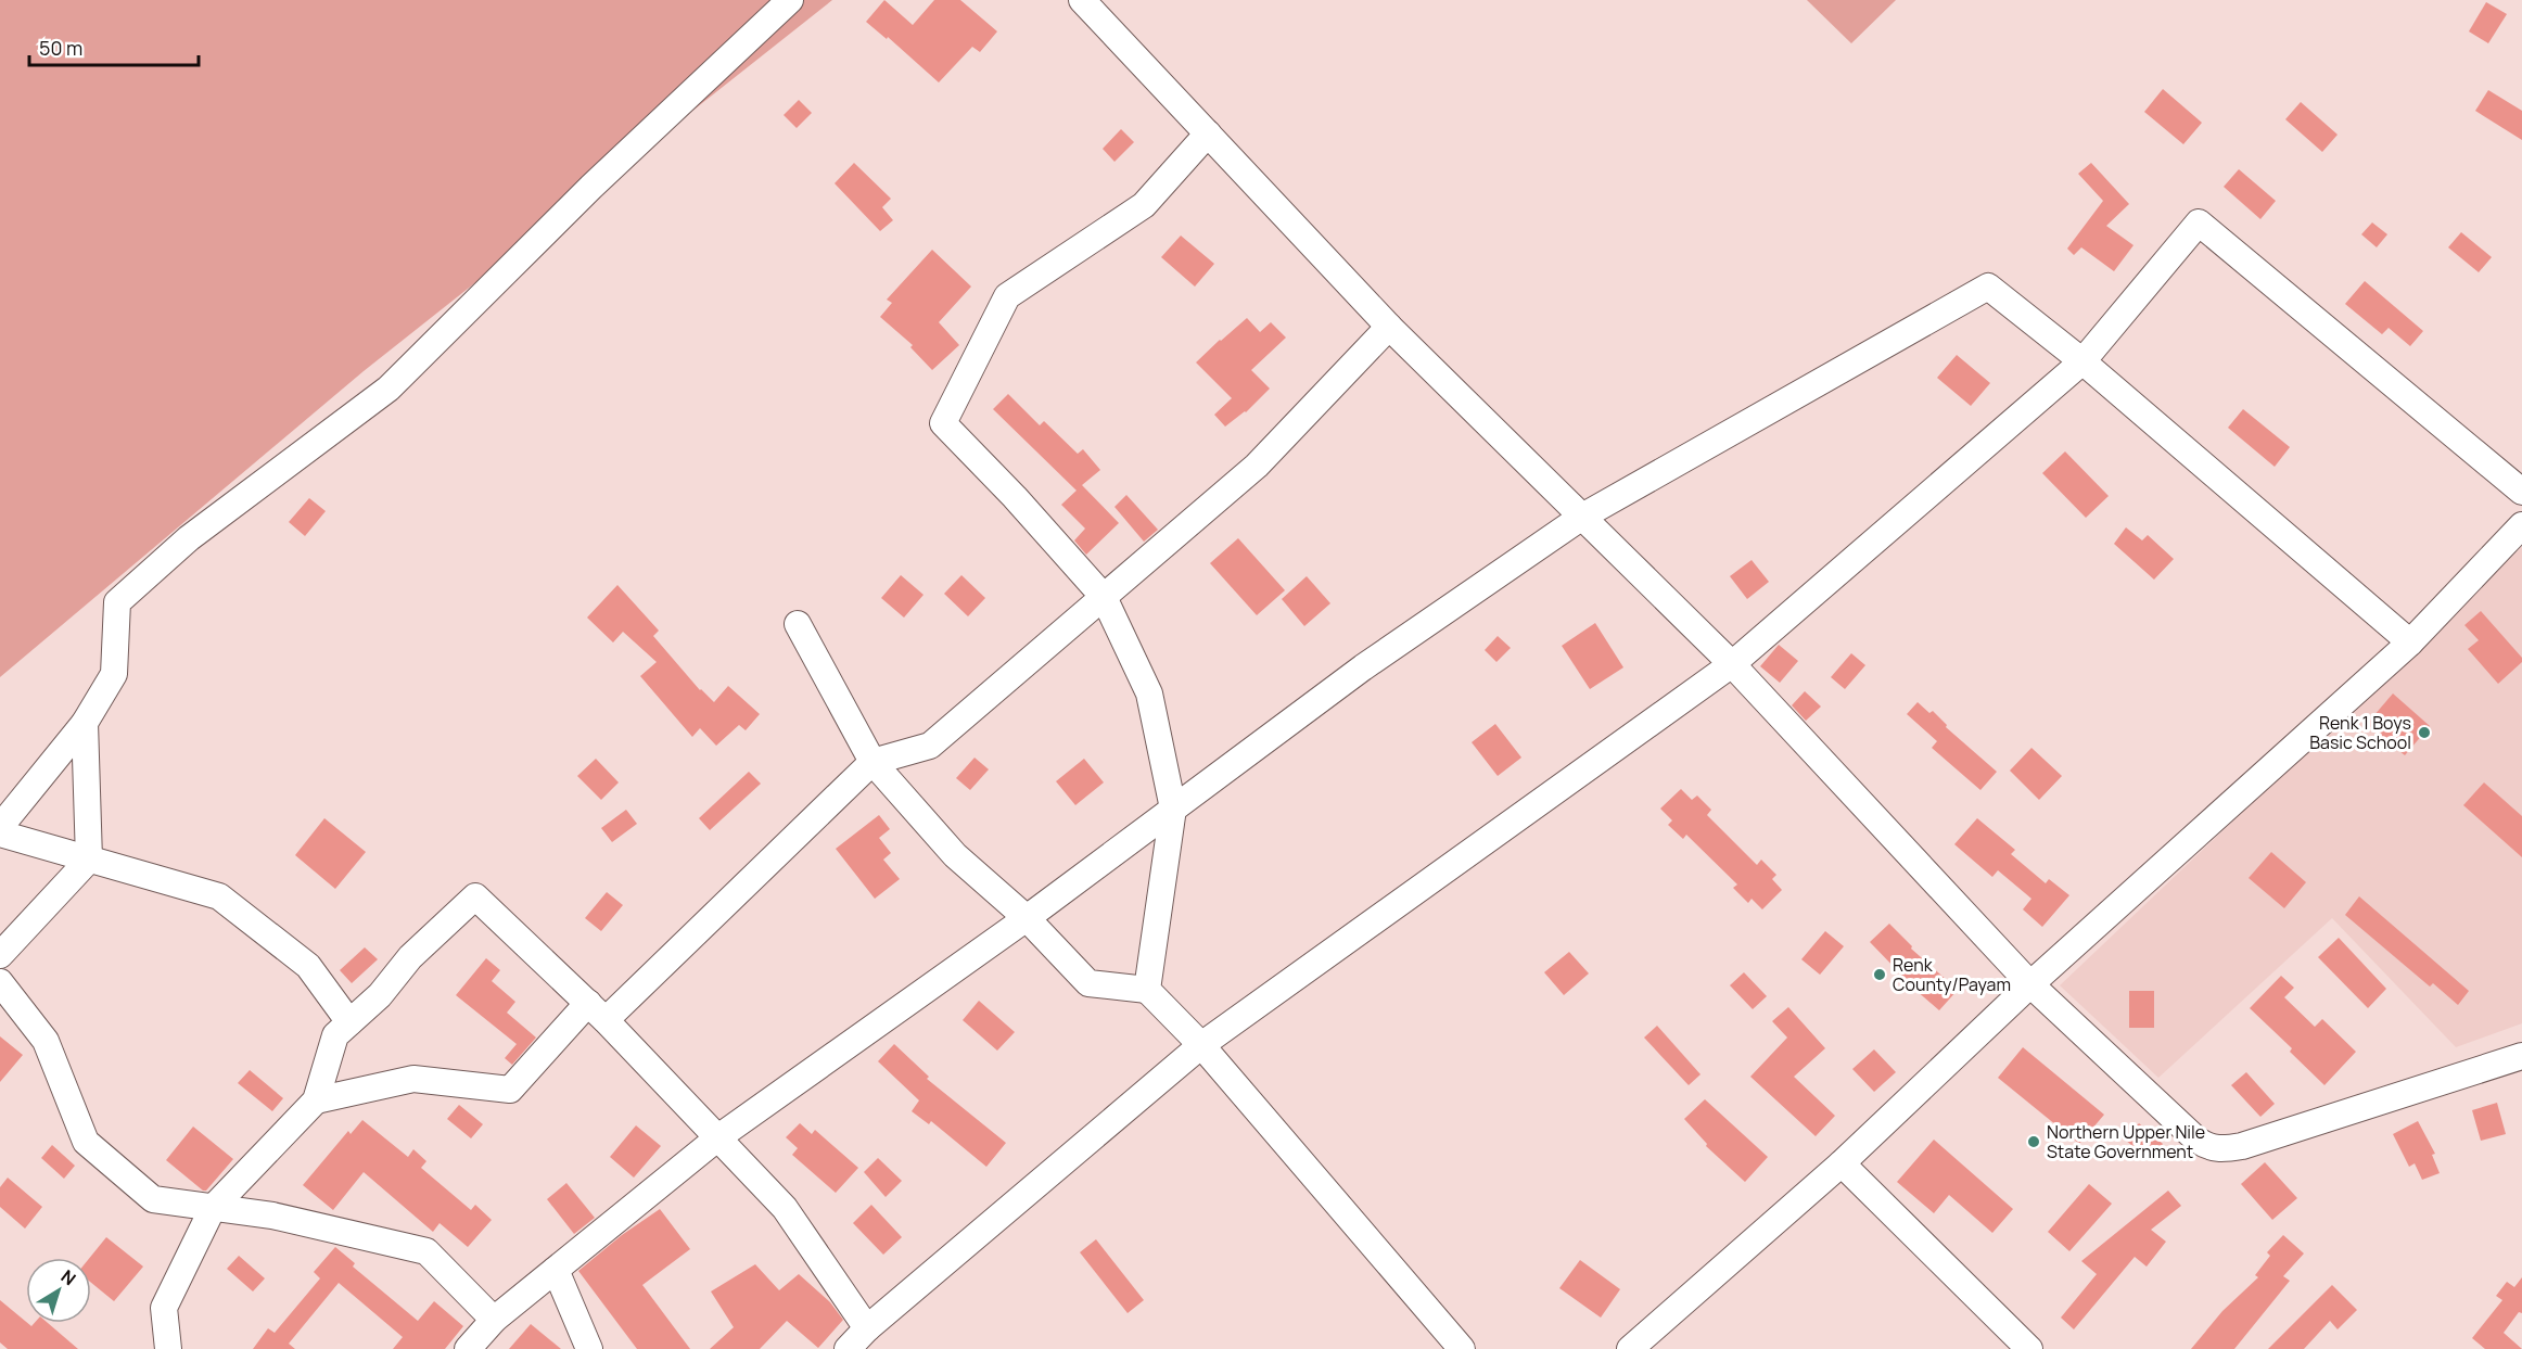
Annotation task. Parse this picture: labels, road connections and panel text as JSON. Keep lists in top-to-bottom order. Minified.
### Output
{"places":["Renk 1 Boys Basic School","Renk County/Payam","Northern Upper Nile State Government"],"scale_bar":"50 m","north":"top right"}
